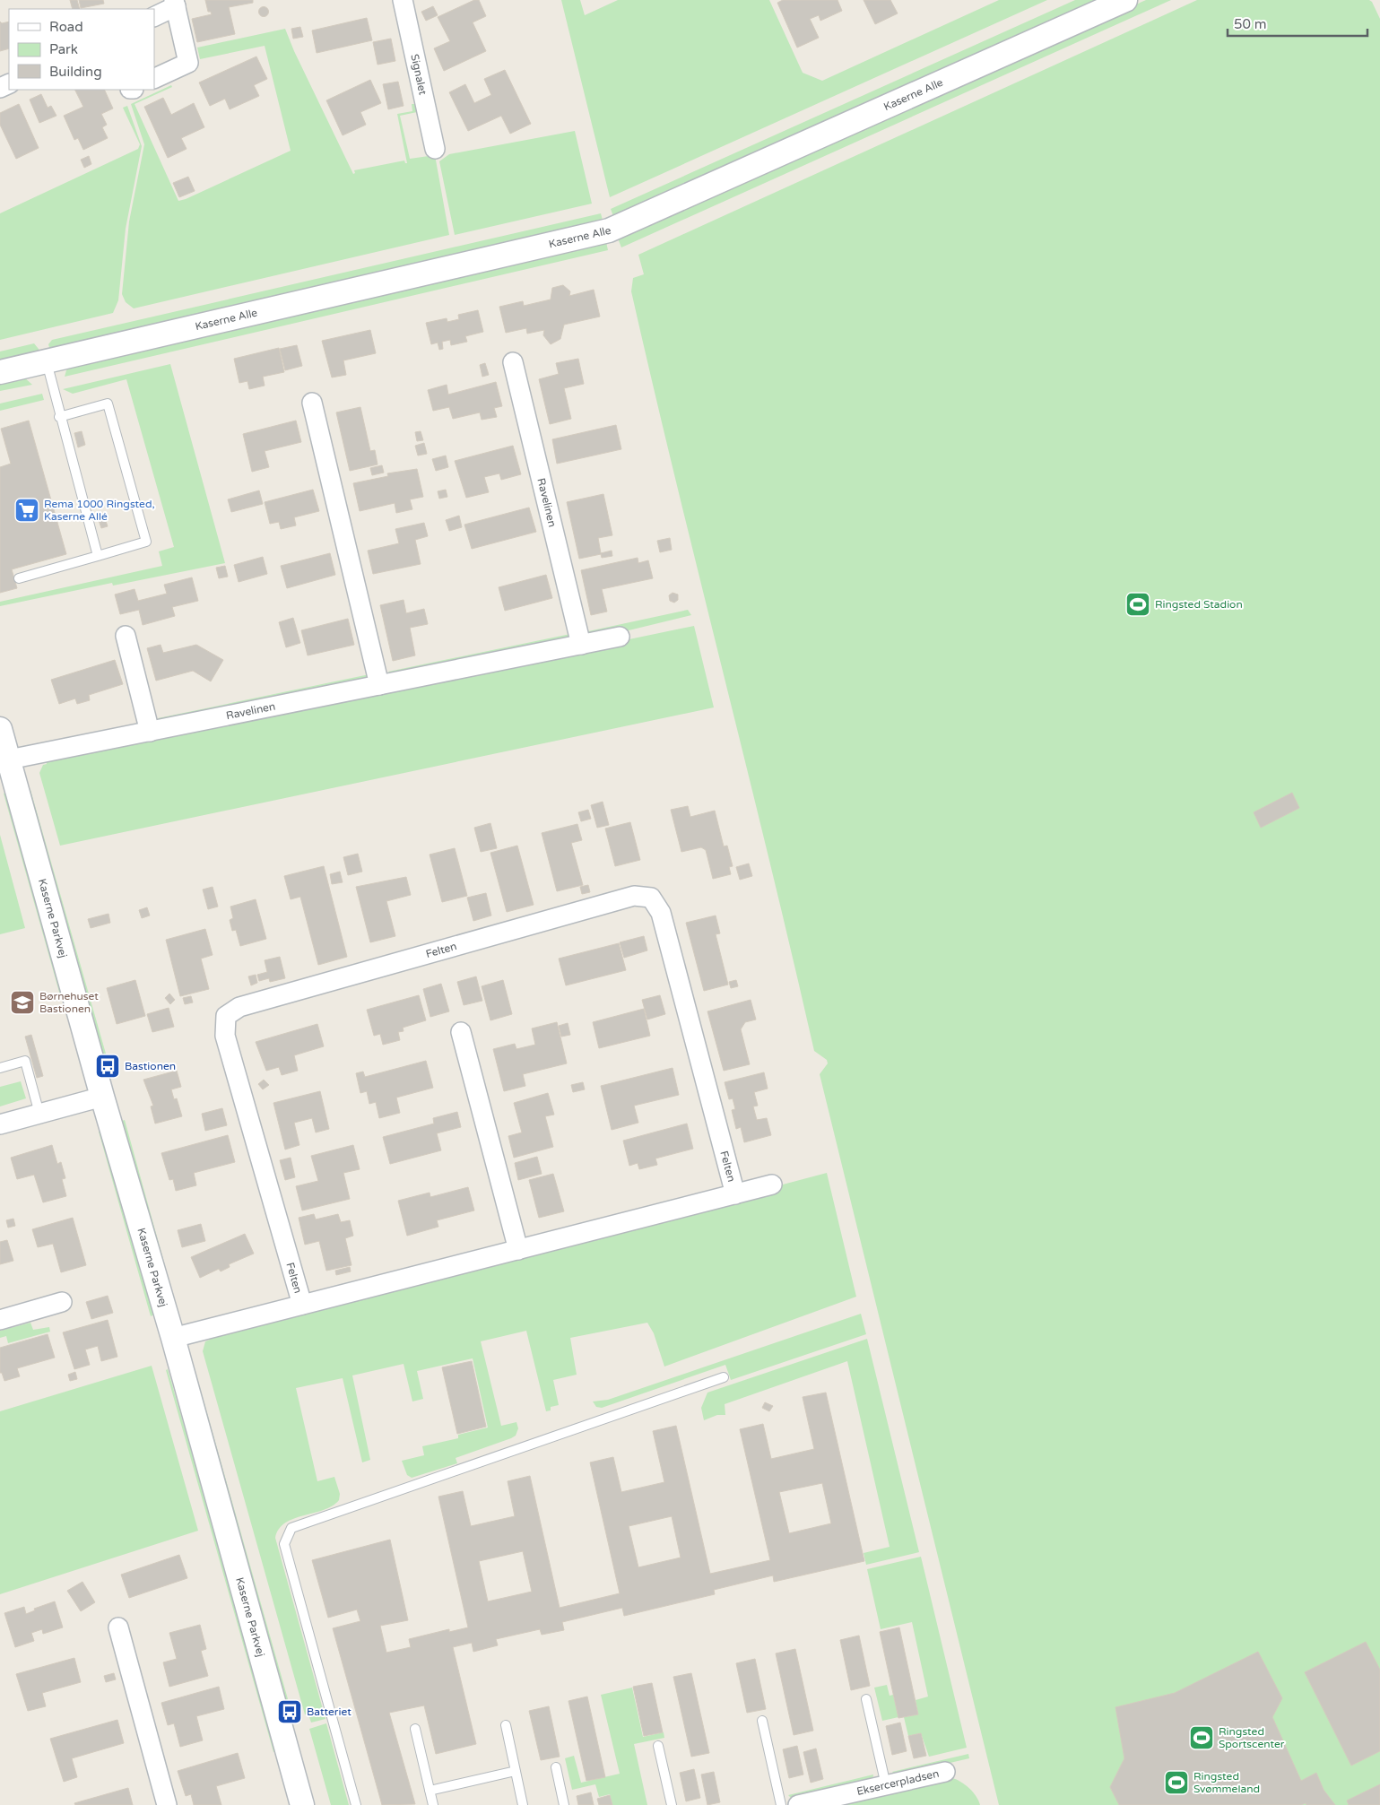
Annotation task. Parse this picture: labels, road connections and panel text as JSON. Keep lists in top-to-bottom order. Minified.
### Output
{"streets":{"street":["Signalet","Kaserne Alle","Ravelinen","Kaserne Parkvej","Felten","Eksercerpladsen"]},"crossings":[["Ravelinen","Kaserne Parkvej"],["Kaserne Parkvej","Felten"]],"places":{"supermarket":["Rema 1000 Ringsted, Kaserne Allé"],"sports":["Ringsted Stadion","Ringsted Sportscenter","Ringsted Svømmeland"],"school or university":["Børnehuset Bastionen"],"bus stop":["Bastionen","Batteriet"]},"legend":["Road","Park","Building"],"scale_bar":"50 m"}
